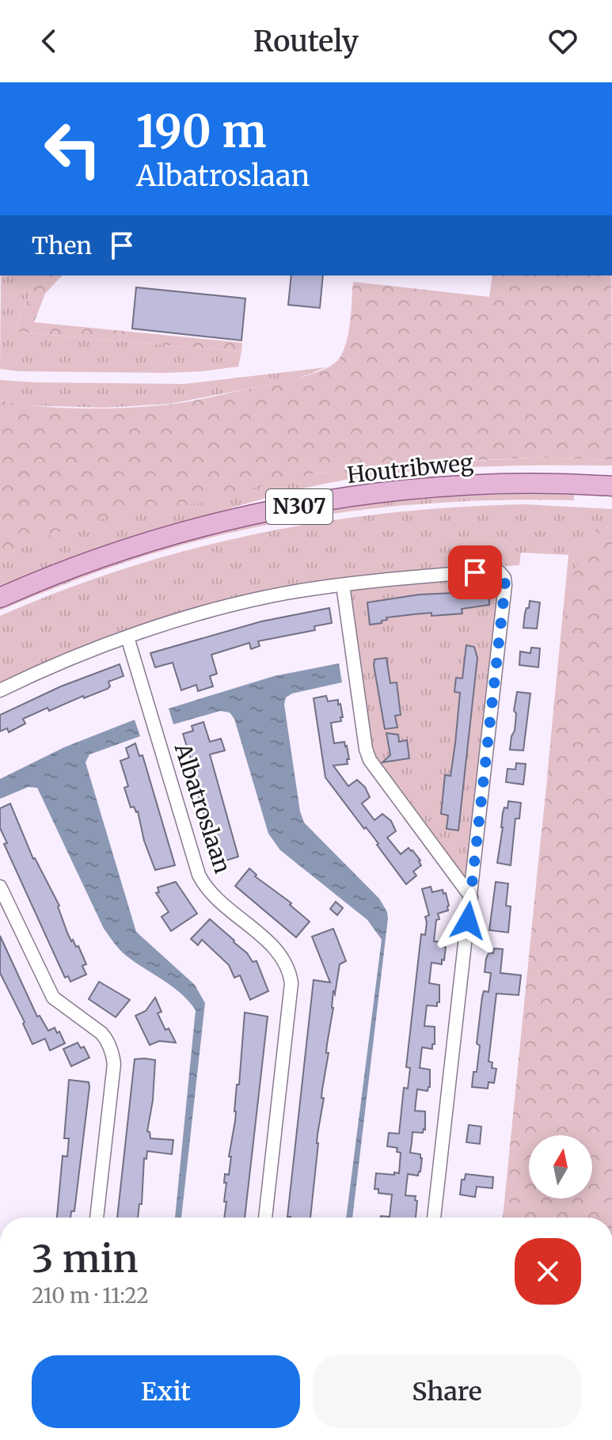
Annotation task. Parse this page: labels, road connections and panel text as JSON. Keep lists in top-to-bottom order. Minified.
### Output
{"streets":{"main road":["Houtribweg","N307"],"street":["Albatroslaan"]},"north":"top","page":{"header":"Routely","turn":["190 m","Albatroslaan"],"then":"Then","heading":["3 min","210 m · 11:22"],"buttons":["Exit","Share"]}}
